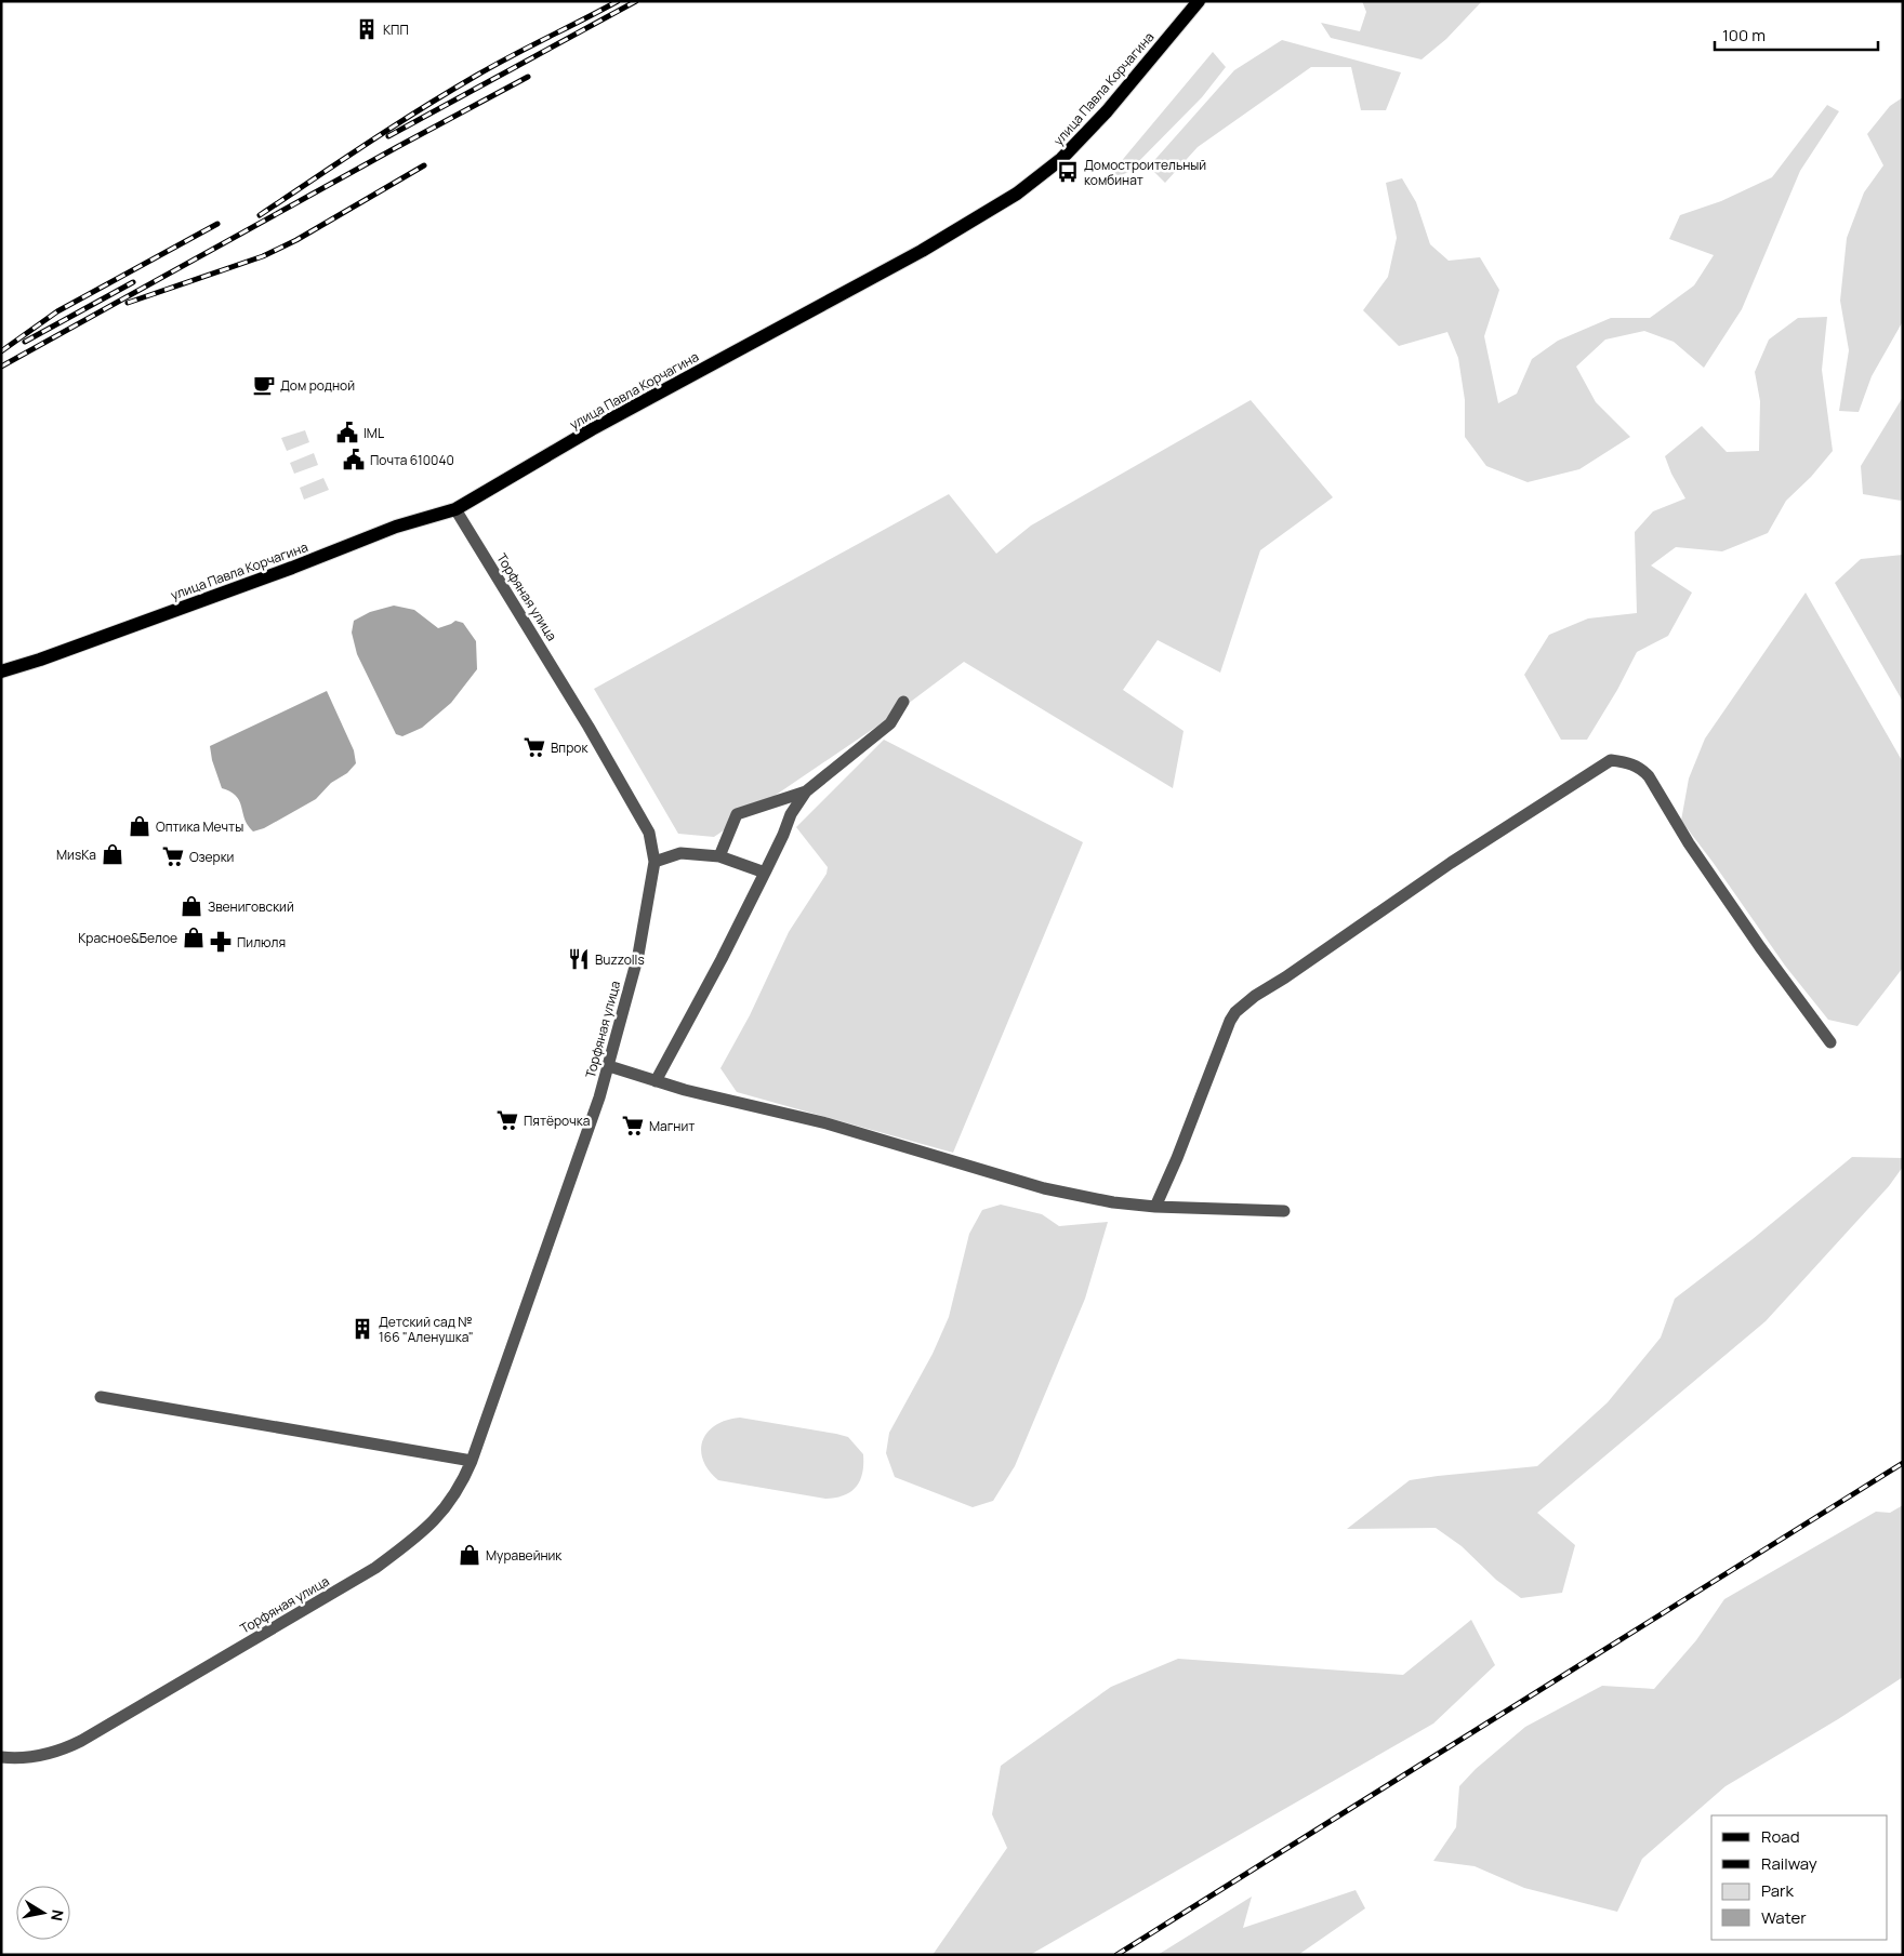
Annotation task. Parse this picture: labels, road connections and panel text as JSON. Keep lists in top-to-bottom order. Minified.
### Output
{"streets":{"main road":["улица Павла Корчагина"],"street":["Торфяная улица"]},"crossings":[["улица Павла Корчагина","Торфяная улица"]],"places":{"building":["КПП","Детский сад № 166 \"Аленушка\""],"bus stop":["Домостроительный комбинат"],"cafe":["Дом родной"],"public building":["IML","Почта 610040"],"supermarket":["Впрок","Озерки","Пятёрочка","Магнит"],"shop":["Оптика Мечты","МиsКа","Звениговский","Красное&Белое","Муравейник"],"pharmacy":["Пилюля"],"restaurant":["Buzzolls"]},"legend":["Road","Railway","Park","Water"],"scale_bar":"100 m","north":"right"}
